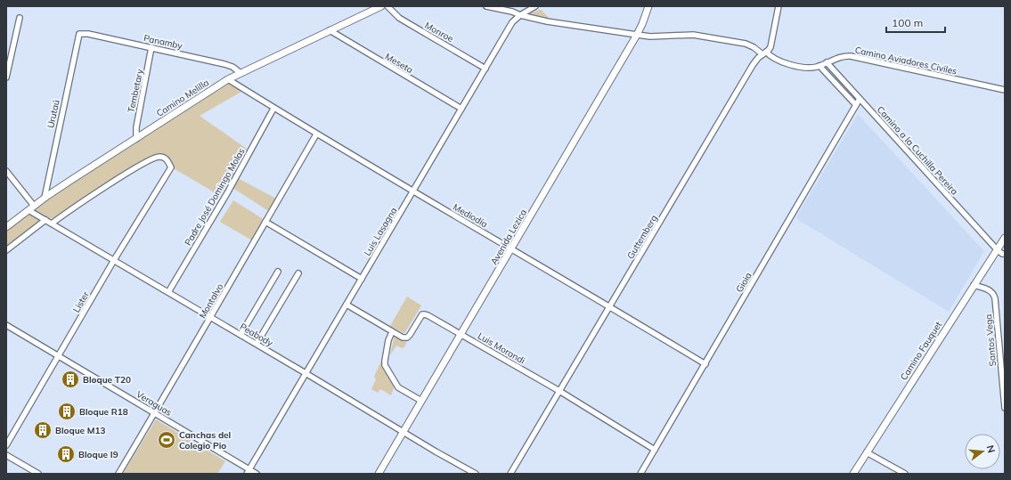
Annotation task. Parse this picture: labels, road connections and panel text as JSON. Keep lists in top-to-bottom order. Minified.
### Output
{"streets":{"street":["Monroe","Panamby","Camino Aviadores Civiles","Meseta","Tembetary","Camino Melilla","Urutaú","Camino a la Cuchilla Pereira","Padre José Domingo Molas","Mediodía","Luis Lasagna","Avenida Lezica","Guttemberg","Gioia","Montalvo","Lister","Peabody","Santos Vega","Luis Morandi","Camino Fauquet","Veraguas"]},"crossings":[["Monroe","Luis Lasagna"],["Panamby","Tembetary"],["Panamby","Camino Melilla"],["Panamby","Urutaú"],["Camino Aviadores Civiles","Camino a la Cuchilla Pereira"],["Camino Aviadores Civiles","Luis Lasagna"],["Camino Aviadores Civiles","Avenida Lezica"],["Camino Aviadores Civiles","Guttemberg"],["Meseta","Camino Melilla"],["Meseta","Luis Lasagna"],["Tembetary","Camino Melilla"],["Camino Melilla","Urutaú"],["Camino Melilla","Mediodía"],["Camino Melilla","Peabody"],["Camino a la Cuchilla Pereira","Gioia"],["Camino a la Cuchilla Pereira","Camino Fauquet"],["Padre José Domingo Molas","Mediodía"],["Padre José Domingo Molas","Peabody"],["Mediodía","Luis Lasagna"],["Mediodía","Avenida Lezica"],["Mediodía","Guttemberg"],["Mediodía","Gioia"],["Mediodía","Montalvo"],["Luis Lasagna","Peabody"],["Luis Lasagna","Luis Morandi"],["Luis Lasagna","Veraguas"],["Avenida Lezica","Peabody"],["Avenida Lezica","Luis Morandi"],["Guttemberg","Luis Morandi"],["Gioia","Luis Morandi"],["Montalvo","Peabody"],["Montalvo","Veraguas"],["Lister","Peabody"],["Lister","Veraguas"],["Santos Vega","Camino Fauquet"]],"places":{"building":["Bloque T20","Bloque R18","Bloque M13","Bloque I9"],"sports":["Canchas del Colegio Pio"]},"scale_bar":"100 m","north":"right"}
